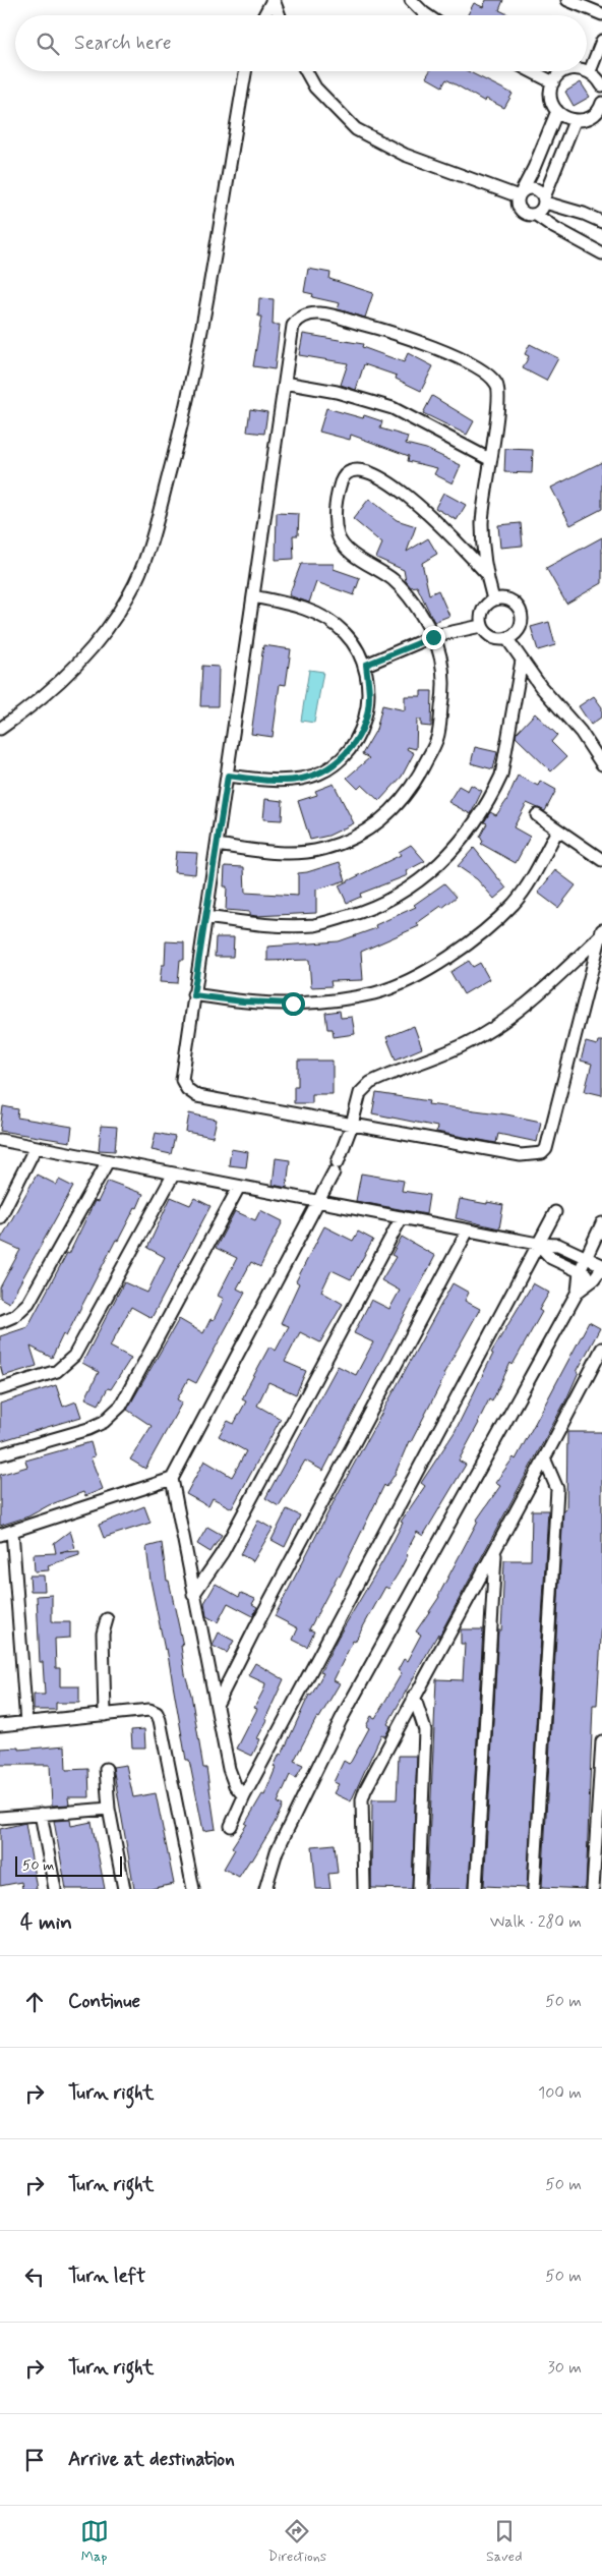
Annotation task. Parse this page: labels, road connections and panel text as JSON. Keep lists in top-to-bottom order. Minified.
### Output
{"scale_bar":"50 m","page":{"search":"Search here","scale":"50 m","heading":["4 min","Walk · 280 m"],"list":[["Continue","50 m"],["Turn right","100 m"],["Turn right","50 m"],["Turn left","50 m"],["Turn right","30 m"],"Arrive at destination"],"nav":["Map","Directions","Saved"]}}
